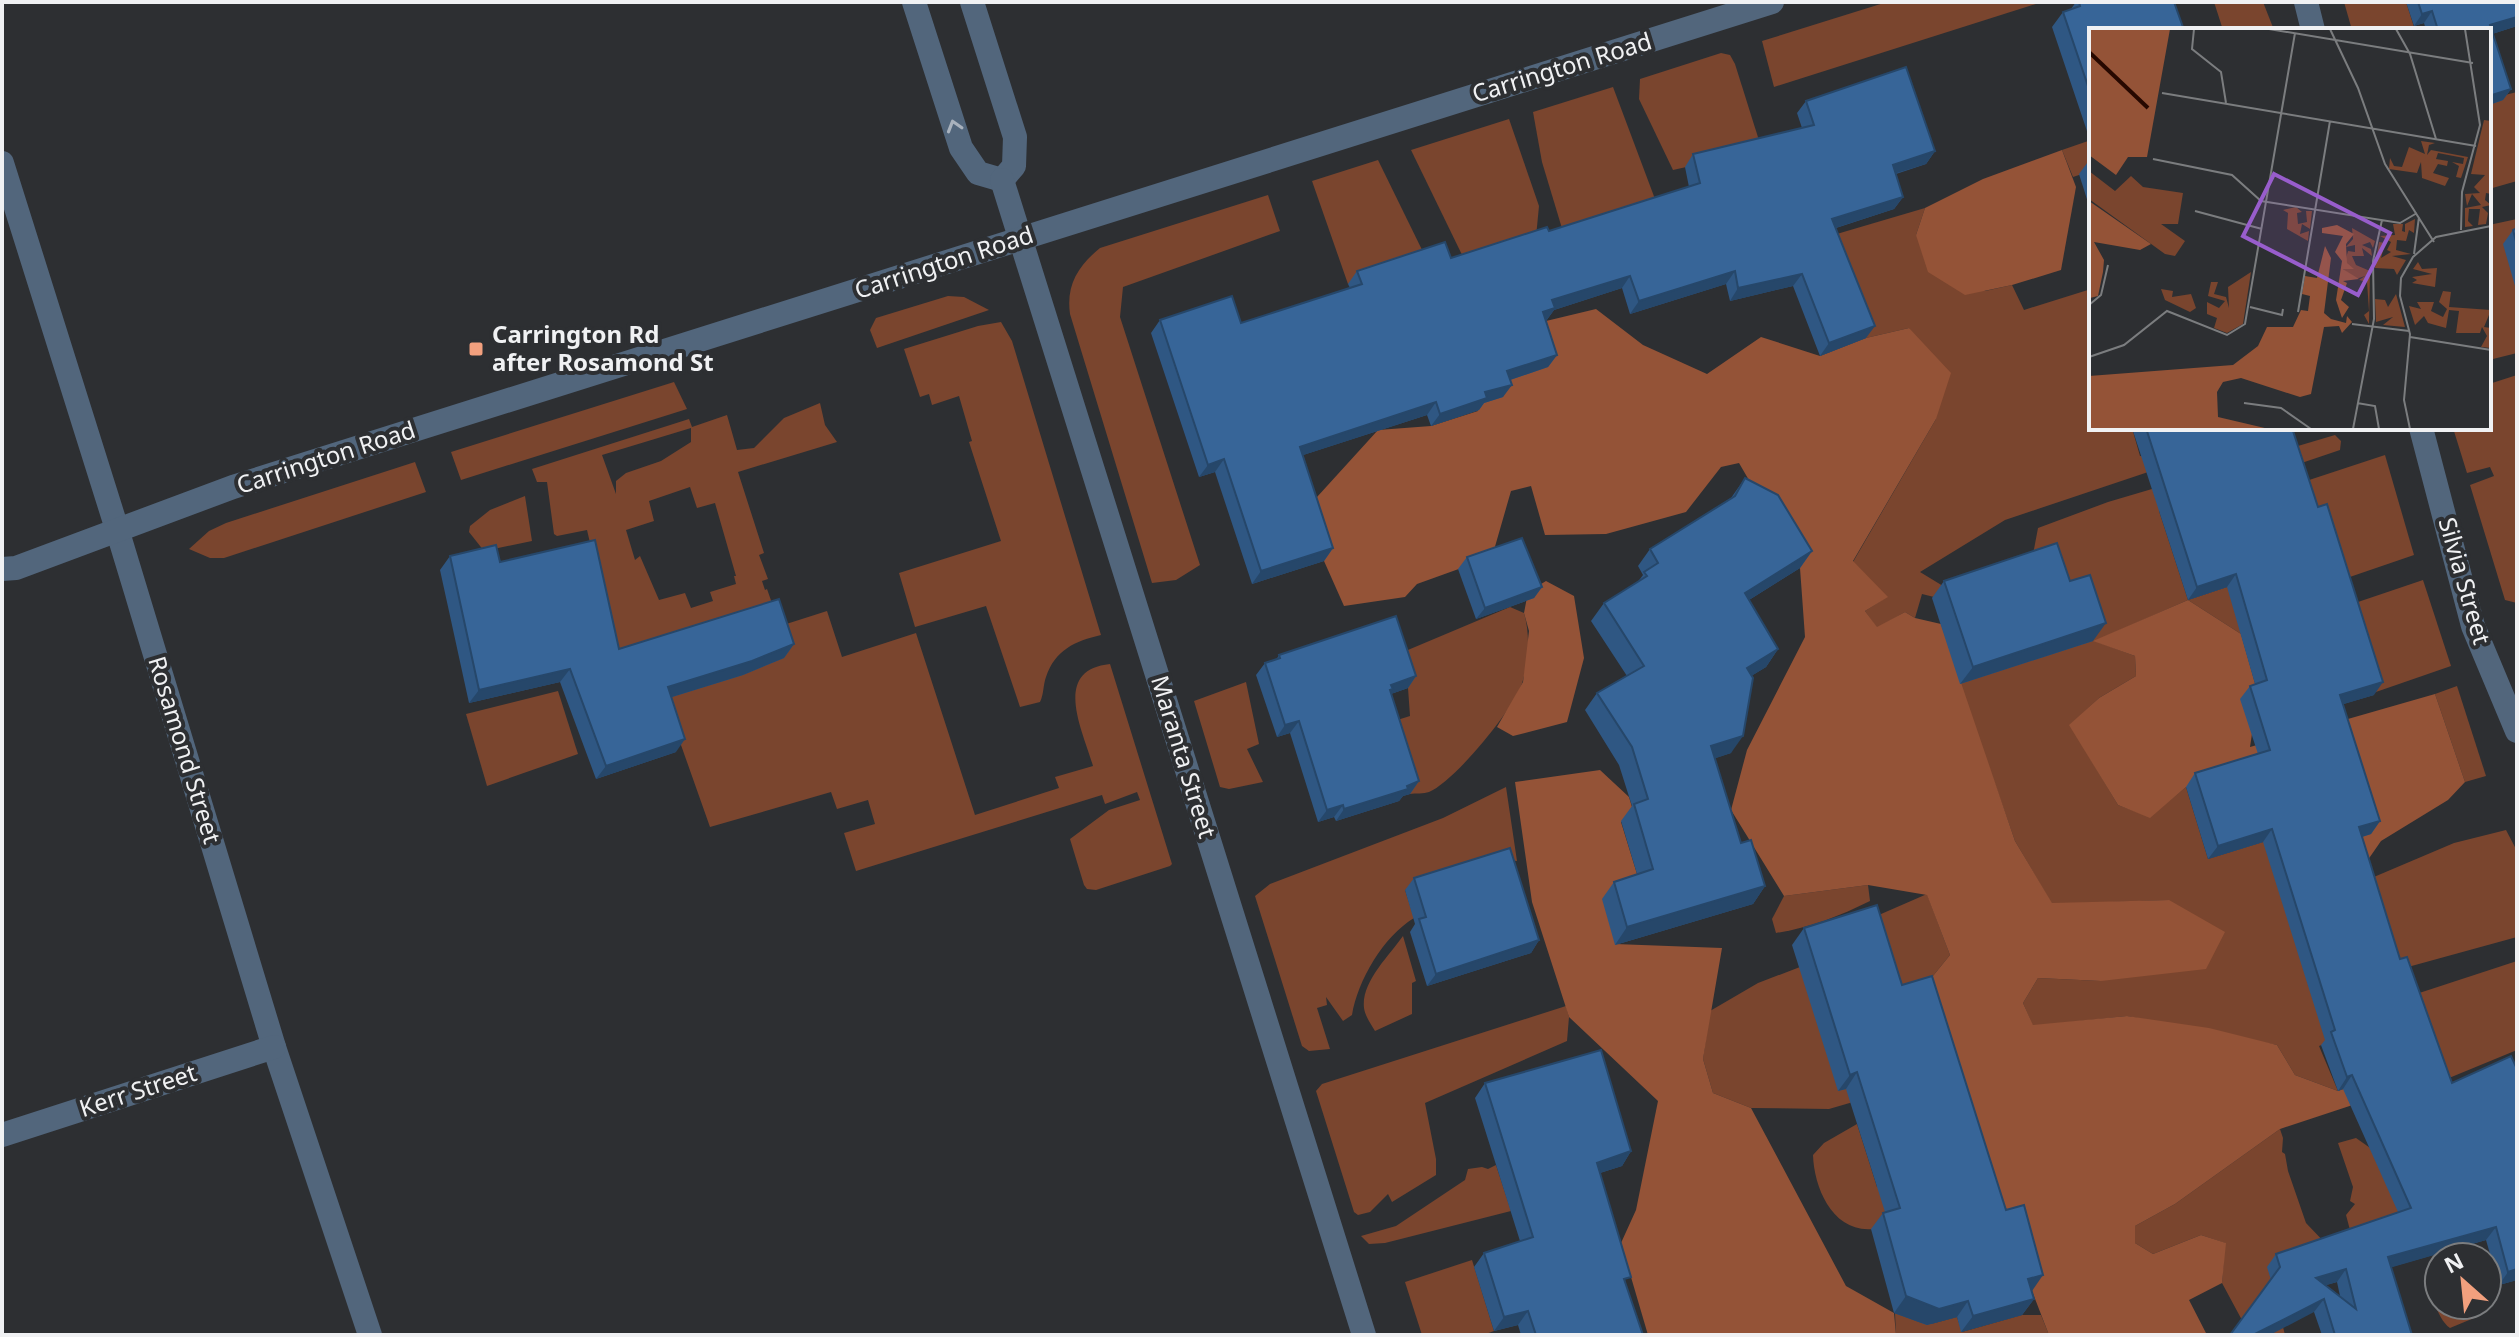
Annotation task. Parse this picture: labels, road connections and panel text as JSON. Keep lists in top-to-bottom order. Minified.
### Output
{"streets":{"street":["Carrington Road","Silvia Street","Rosamond Street","Maranta Street","Kerr Street"]},"crossings":[["Carrington Road","Rosamond Street"],["Carrington Road","Maranta Street"],["Rosamond Street","Kerr Street"]],"places":{"transit":["Carrington Rd after Rosamond St"]},"north":"top left"}
